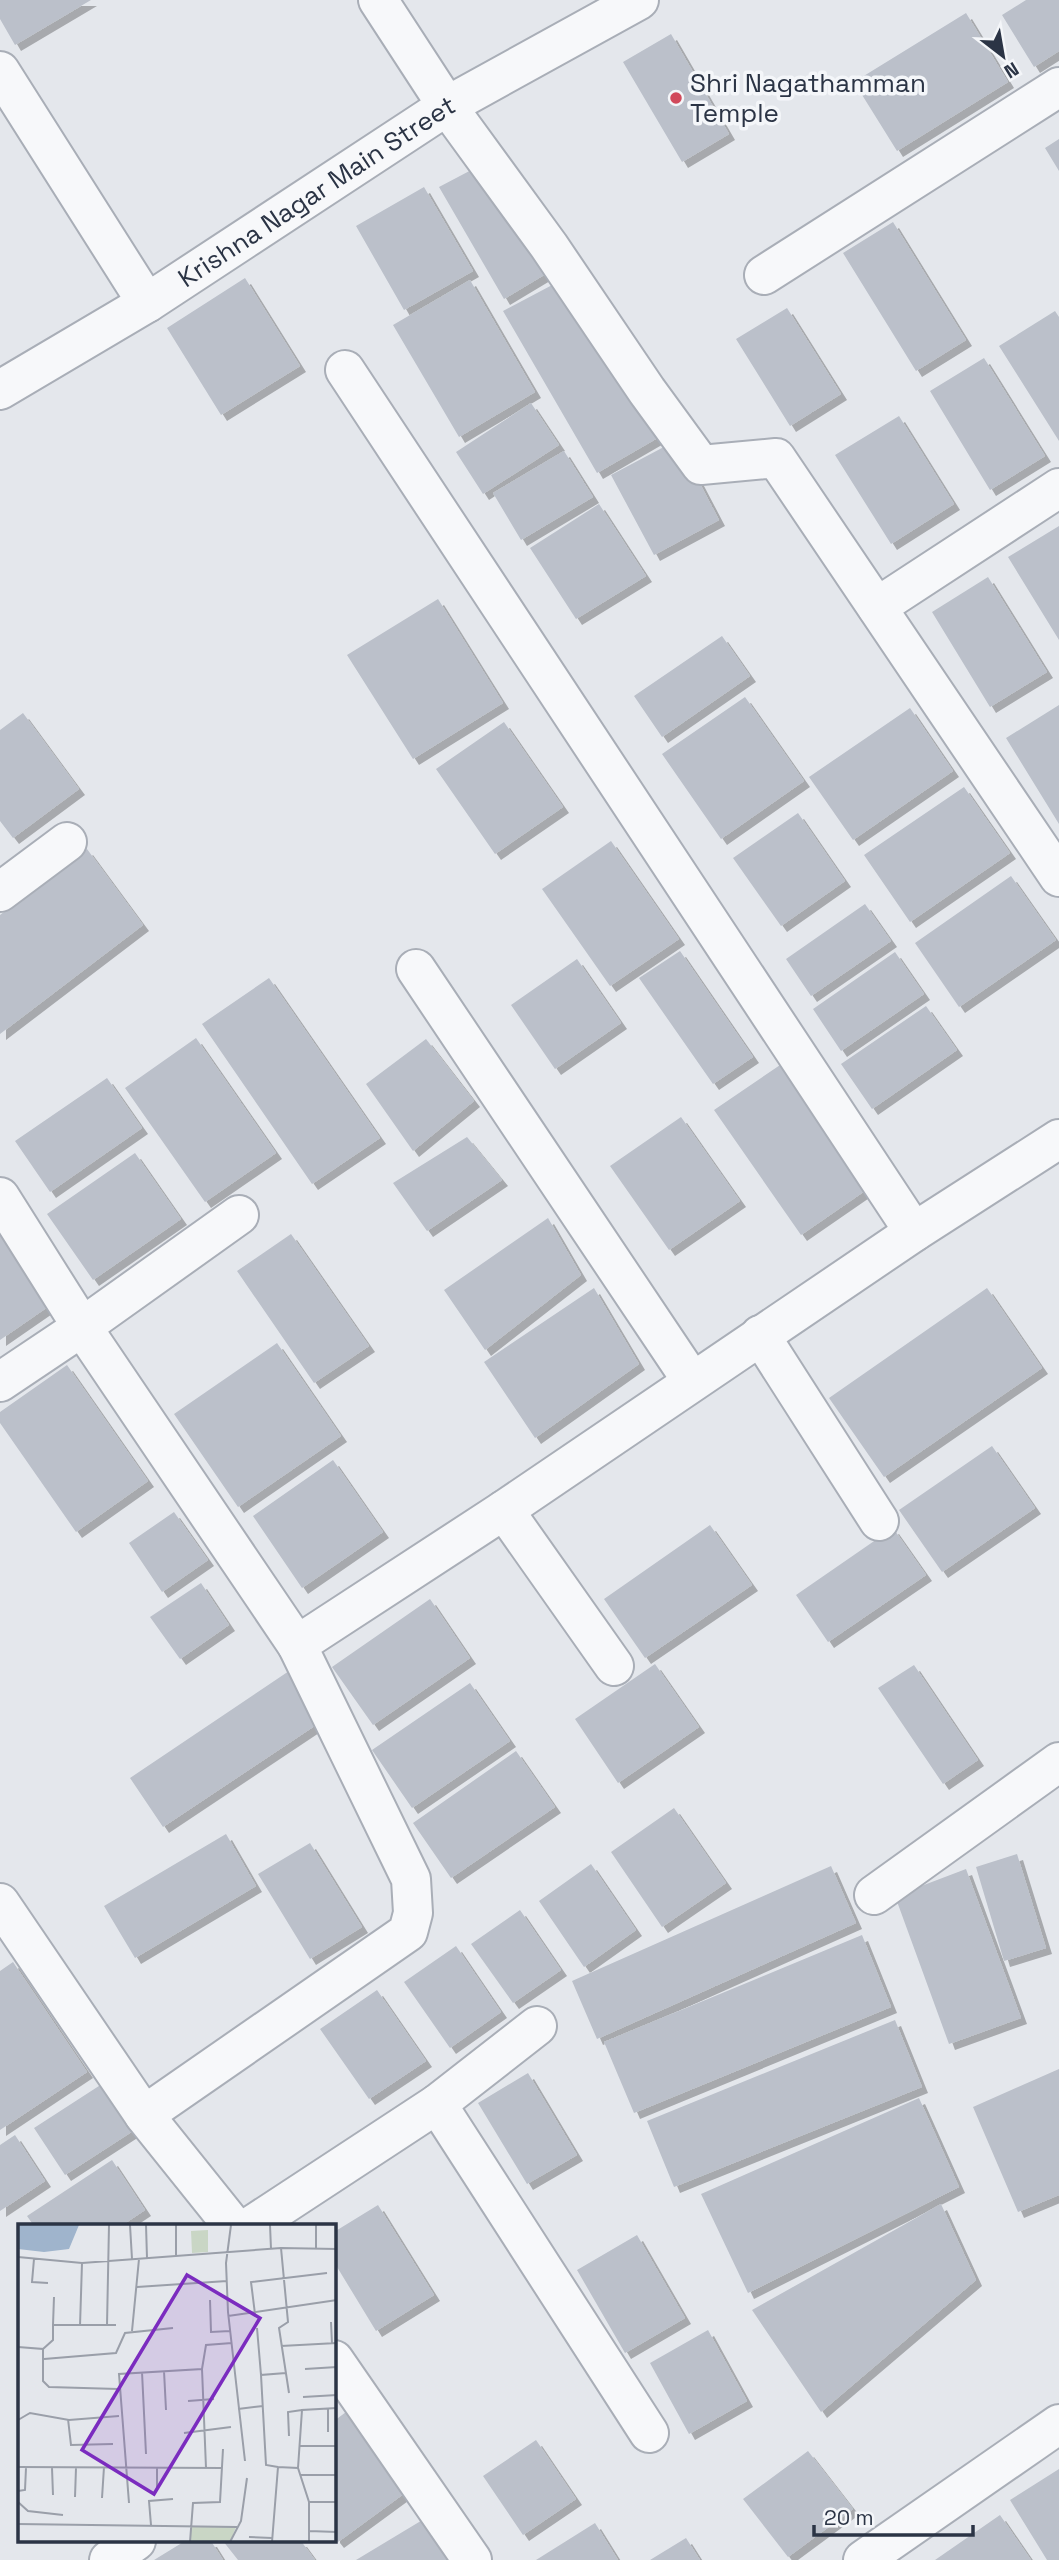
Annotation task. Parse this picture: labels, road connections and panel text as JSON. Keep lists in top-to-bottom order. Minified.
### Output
{"streets":{"street":["Krishna Nagar Main Street"]},"places":["Shri Nagathamman Temple"],"scale_bar":"20 m","north":"bottom right"}
